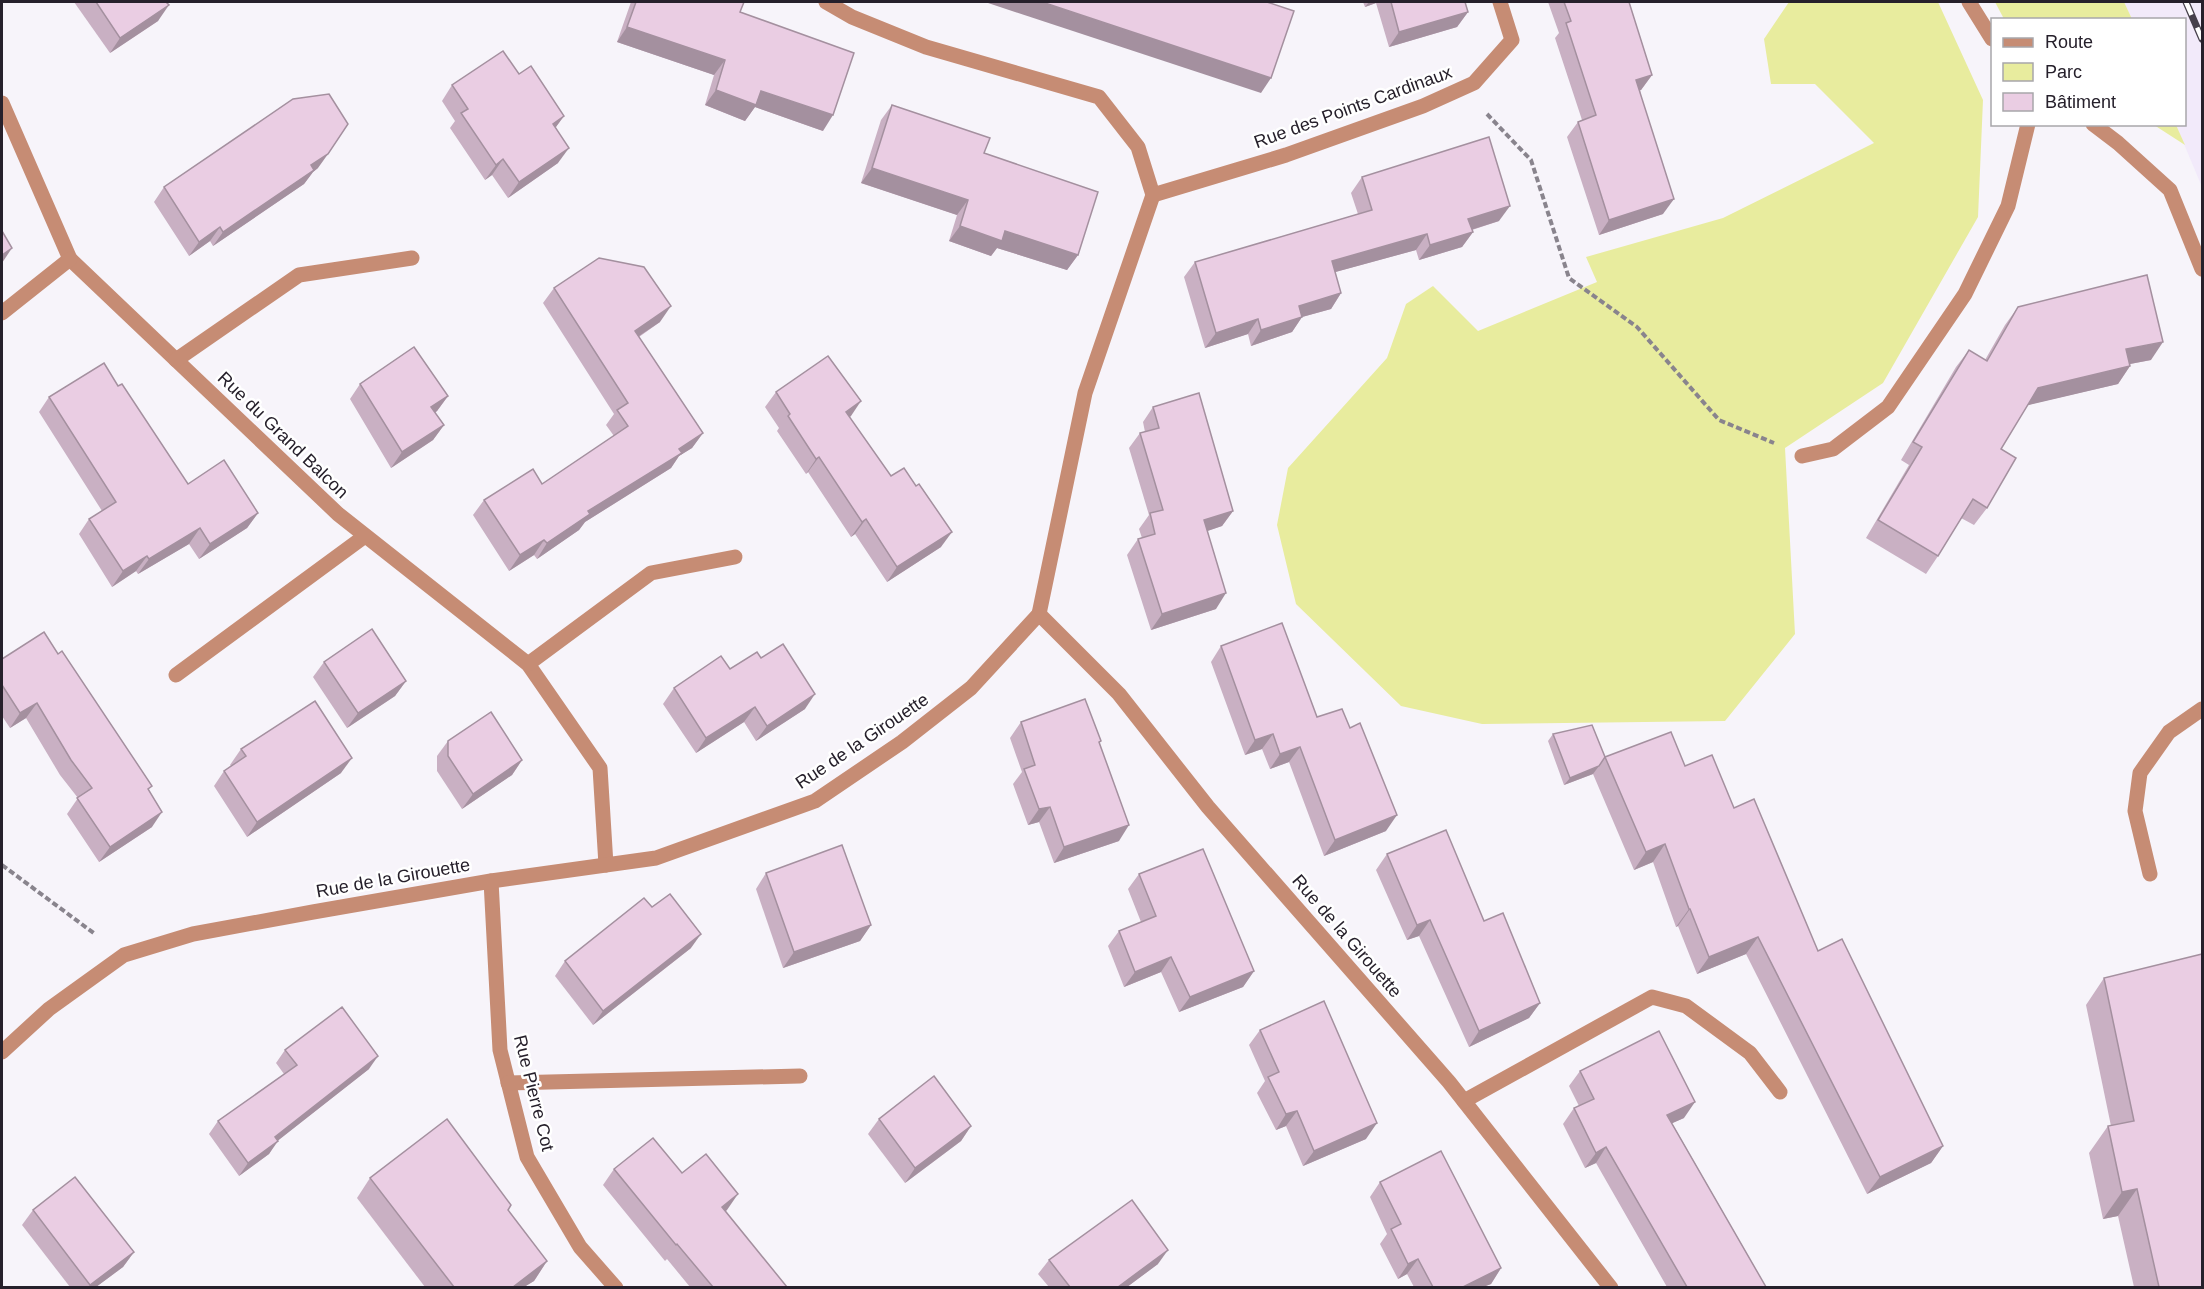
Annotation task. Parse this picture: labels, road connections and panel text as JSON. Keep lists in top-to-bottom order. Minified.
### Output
{"streets":{"street":["Rue des Points Cardinaux","Rue du Grand Balcon","Rue de la Girouette","Rue Pierre Cot"]},"crossings":[["Rue du Grand Balcon","Rue de la Girouette"],["Rue de la Girouette","Rue Pierre Cot"]],"legend":["Route","Parc","Bâtiment"]}
